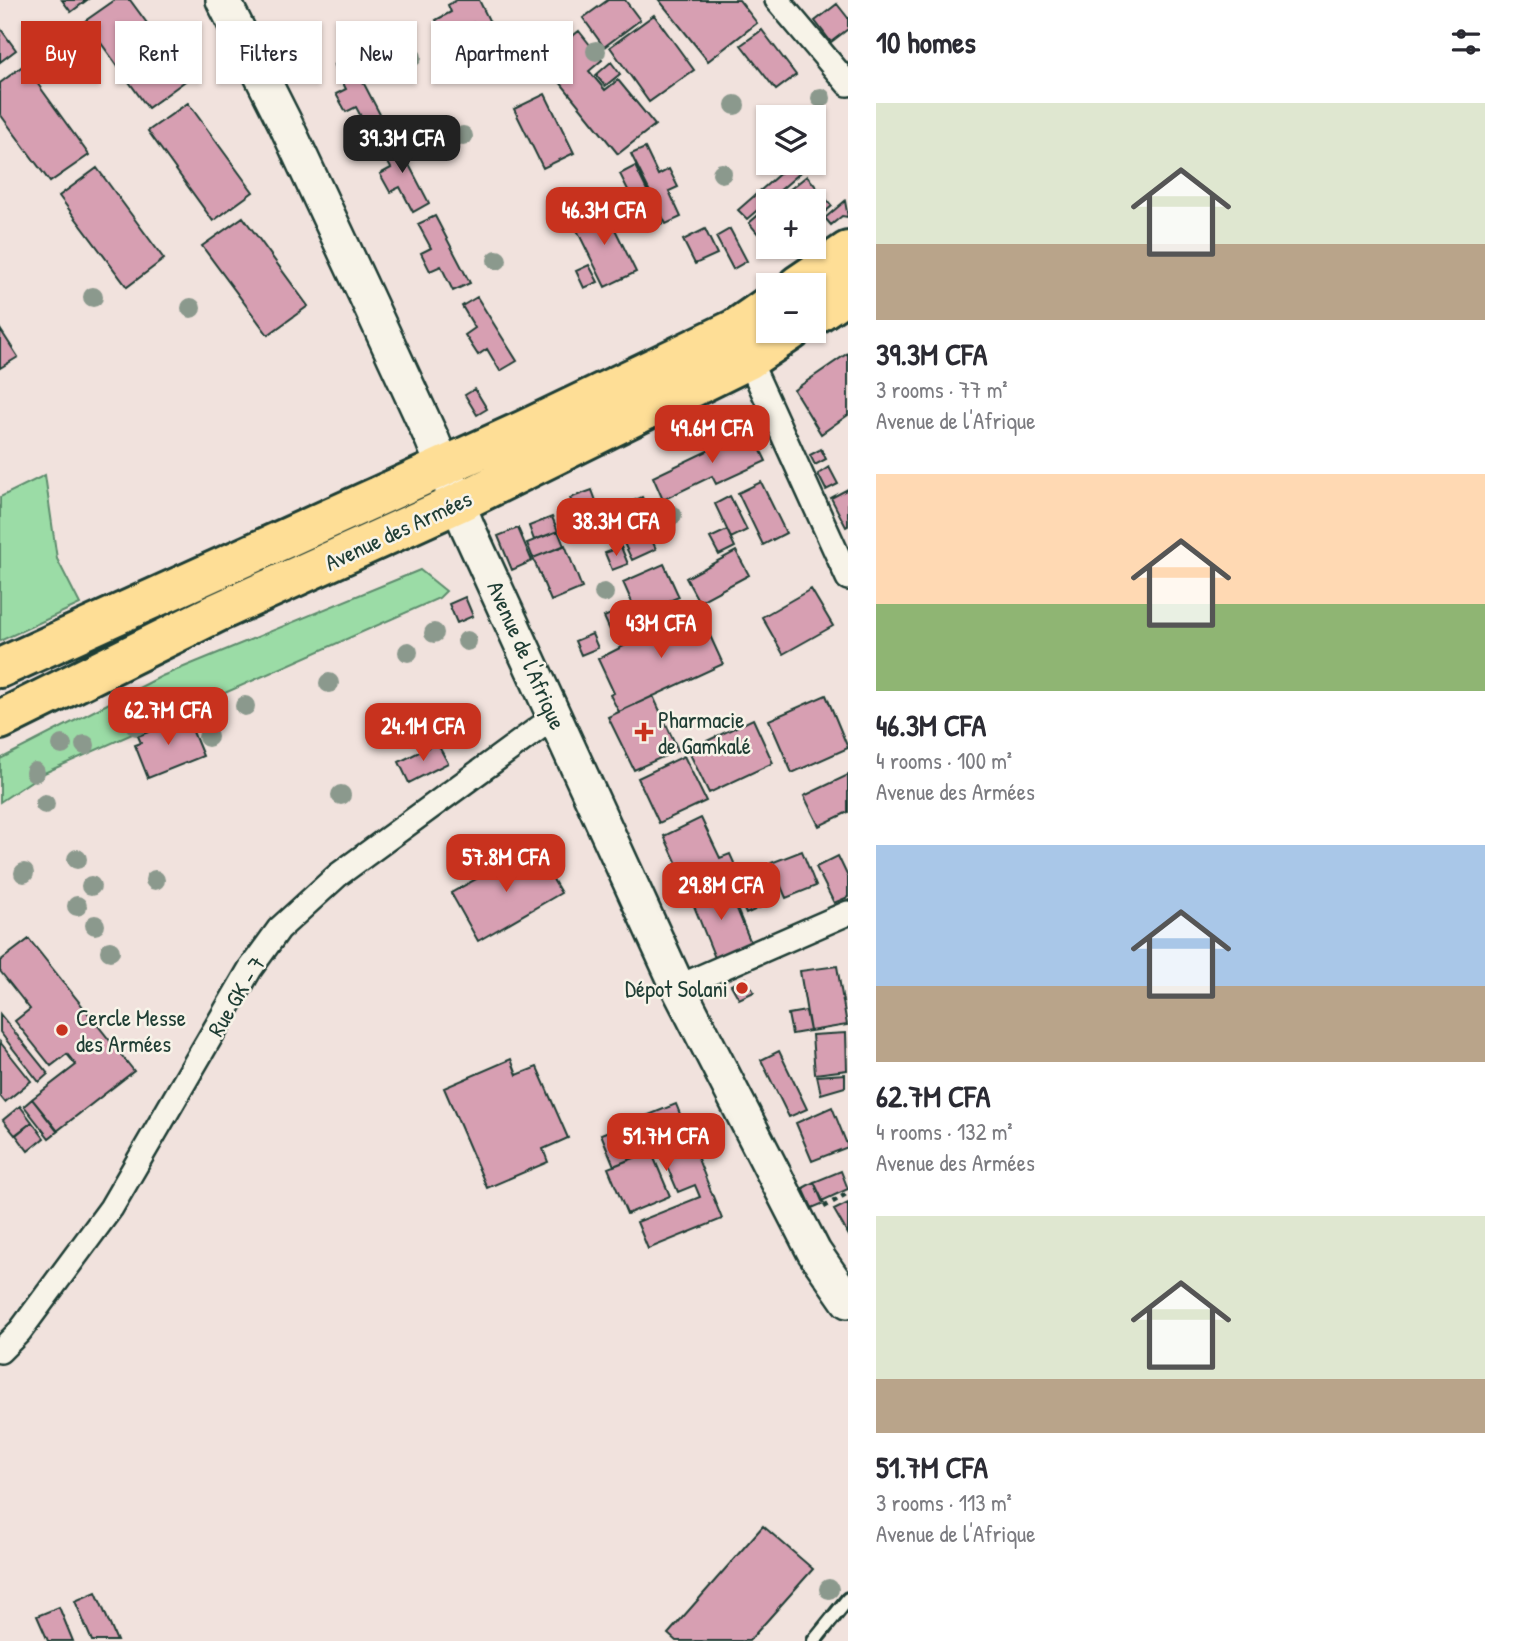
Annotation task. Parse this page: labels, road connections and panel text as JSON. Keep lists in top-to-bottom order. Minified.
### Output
{"streets":{"highway":["Avenue des Armées"],"main road":["Avenue de l'Afrique"],"street":["Rue GK - 7"]},"crossings":[["Avenue des Armées","Avenue de l'Afrique"],["Avenue de l'Afrique","Rue GK - 7"]],"places":{"health":["Pharmacie de Gamkalé"],"other":["Dépot Solani","Cercle Messe des Armées"]},"page":{"heading":"10 homes","chip":["Buy","Rent","Filters","New","Apartment"],"list":[{"name":"39.3M CFA","note":"3 rooms · 77 m² · Avenue de l'Afrique"},{"name":"46.3M CFA","note":"4 rooms · 100 m² · Avenue des Armées"},{"name":"62.7M CFA","note":"4 rooms · 132 m² · Avenue des Armées"},{"name":"51.7M CFA","note":"3 rooms · 113 m² · Avenue de l'Afrique"}],"map_buttons":["+","−"],"price":["39.3M CFA","46.3M CFA","49.6M CFA","38.3M CFA","43M CFA","62.7M CFA","24.1M CFA","57.8M CFA","29.8M CFA","51.7M CFA"]}}
